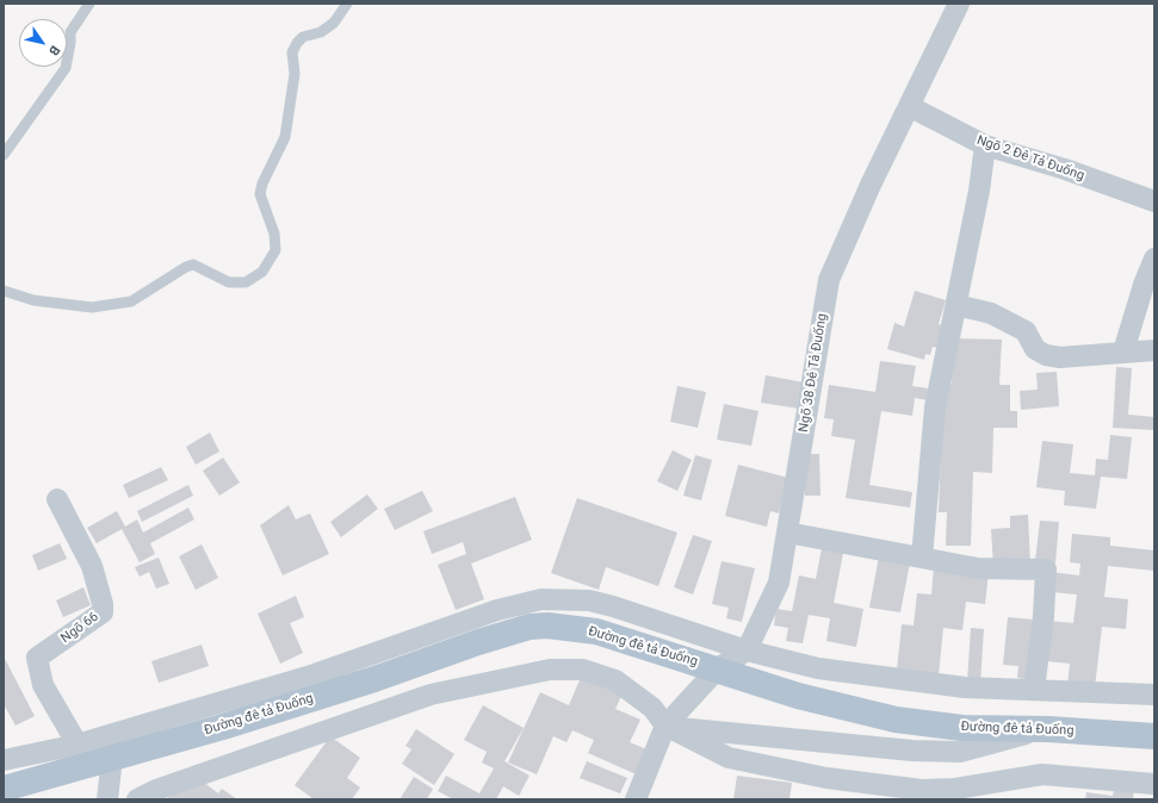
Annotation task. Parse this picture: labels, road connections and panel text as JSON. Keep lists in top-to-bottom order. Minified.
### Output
{"streets":{"main road":["Đường đê tả Đuống"],"street":["Ngõ 2 Đê Tả Đuống","Ngõ 38 Đê Tả Đuống","Ngõ 66"]},"crossings":[["Ngõ 2 Đê Tả Đuống","Ngõ 38 Đê Tả Đuống"]],"north":"bottom right"}
